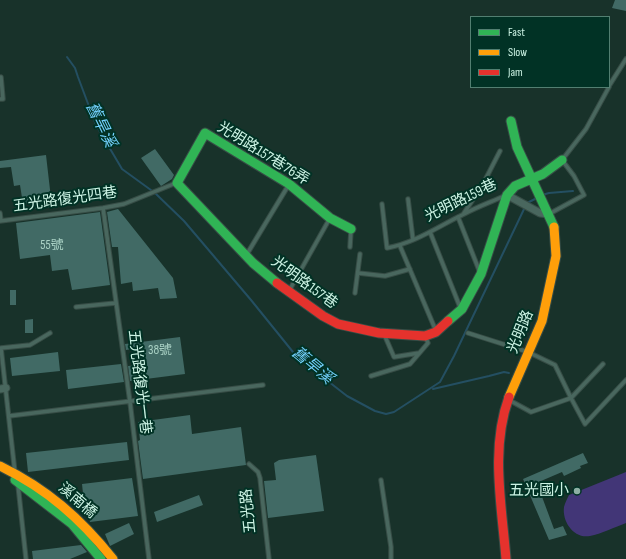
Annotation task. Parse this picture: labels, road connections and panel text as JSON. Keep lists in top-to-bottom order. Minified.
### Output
{"streets":{"street":["光明路157巷76弄","光明路159巷","光明路157巷","光明路","溪南橋"],"lane":["五光路復光四巷","五光路復光一巷","五光路"]},"crossings":[["光明路157巷76弄","五光路復光四巷"],["光明路157巷76弄","光明路157巷"],["五光路復光四巷","光明路157巷"],["五光路復光四巷","五光路復光一巷"],["光明路159巷","光明路157巷"],["光明路159巷","光明路"]],"water":["舊旱溪"],"places":["五光國小"],"house_numbers":["55號","38號"],"legend":["Fast","Slow","Jam"]}
